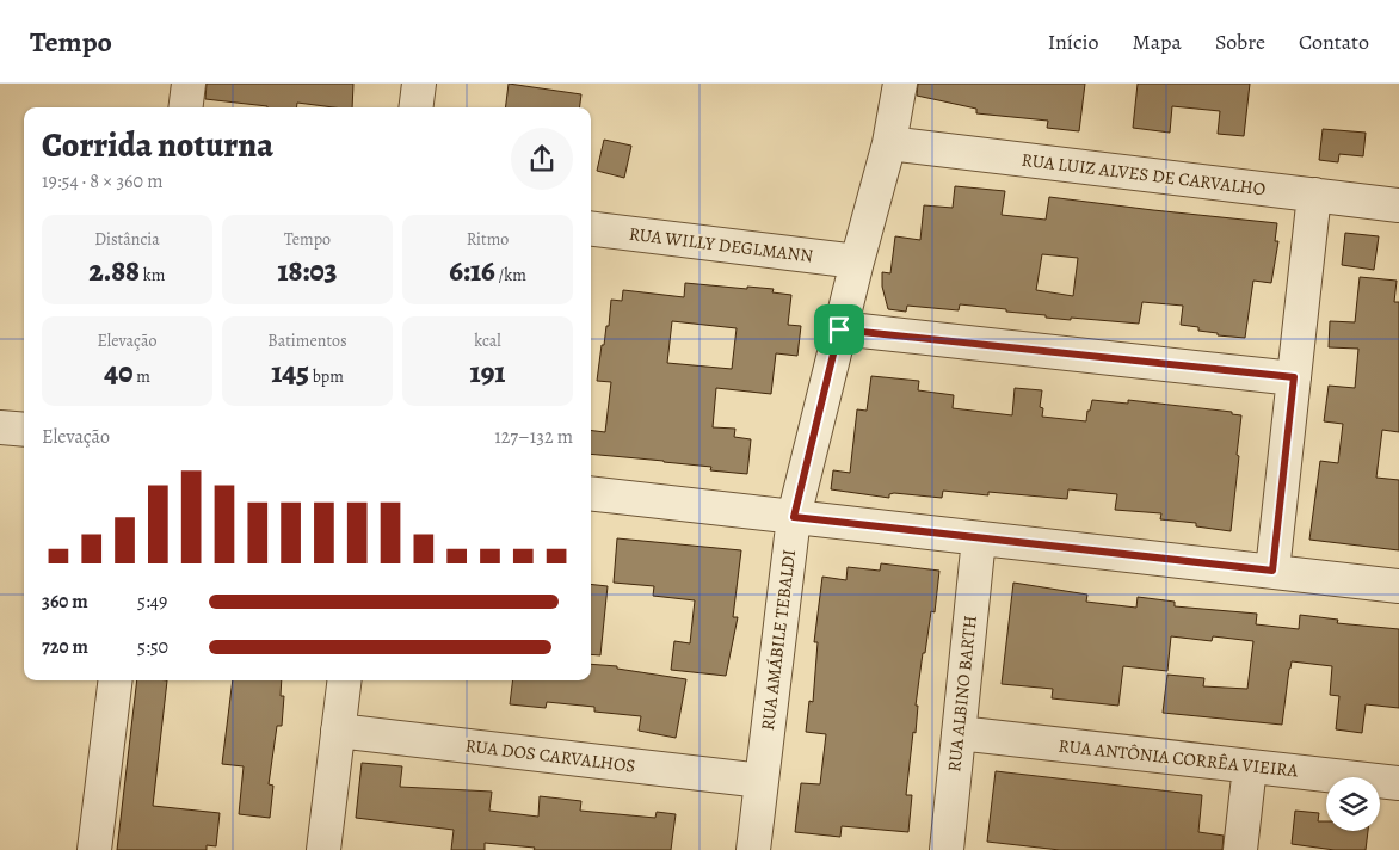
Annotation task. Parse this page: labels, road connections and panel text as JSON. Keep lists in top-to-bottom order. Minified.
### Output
{"streets":{"street":["RUA LUIZ ALVES DE CARVALHO","RUA WILLY DEGLMANN","RUA AMÁBILE TEBALDI","RUA ALBINO BARTH","RUA DOS CARVALHOS","RUA ANTÔNIA CORRÊA VIEIRA"]},"crossings":[["RUA LUIZ ALVES DE CARVALHO","RUA AMÁBILE TEBALDI"],["RUA WILLY DEGLMANN","RUA AMÁBILE TEBALDI"],["RUA AMÁBILE TEBALDI","RUA DOS CARVALHOS"],["RUA ALBINO BARTH","RUA ANTÔNIA CORRÊA VIEIRA"]],"page":{"header":"Tempo","nav":["Início","Mapa","Sobre","Contato"],"heading":["Corrida noturna","19:54 · 8 × 360 m"],"stats":[["Distância","2.88 km"],["Tempo","18:03"],["Ritmo","6:16 /km"],["Elevação","40 m"],["Batimentos","145 bpm"],["kcal","191"]],"chart":["Elevação","127–132 m"],"list":[{"name":"360 m","note":"5:49"},{"name":"720 m","note":"5:50"}]}}
